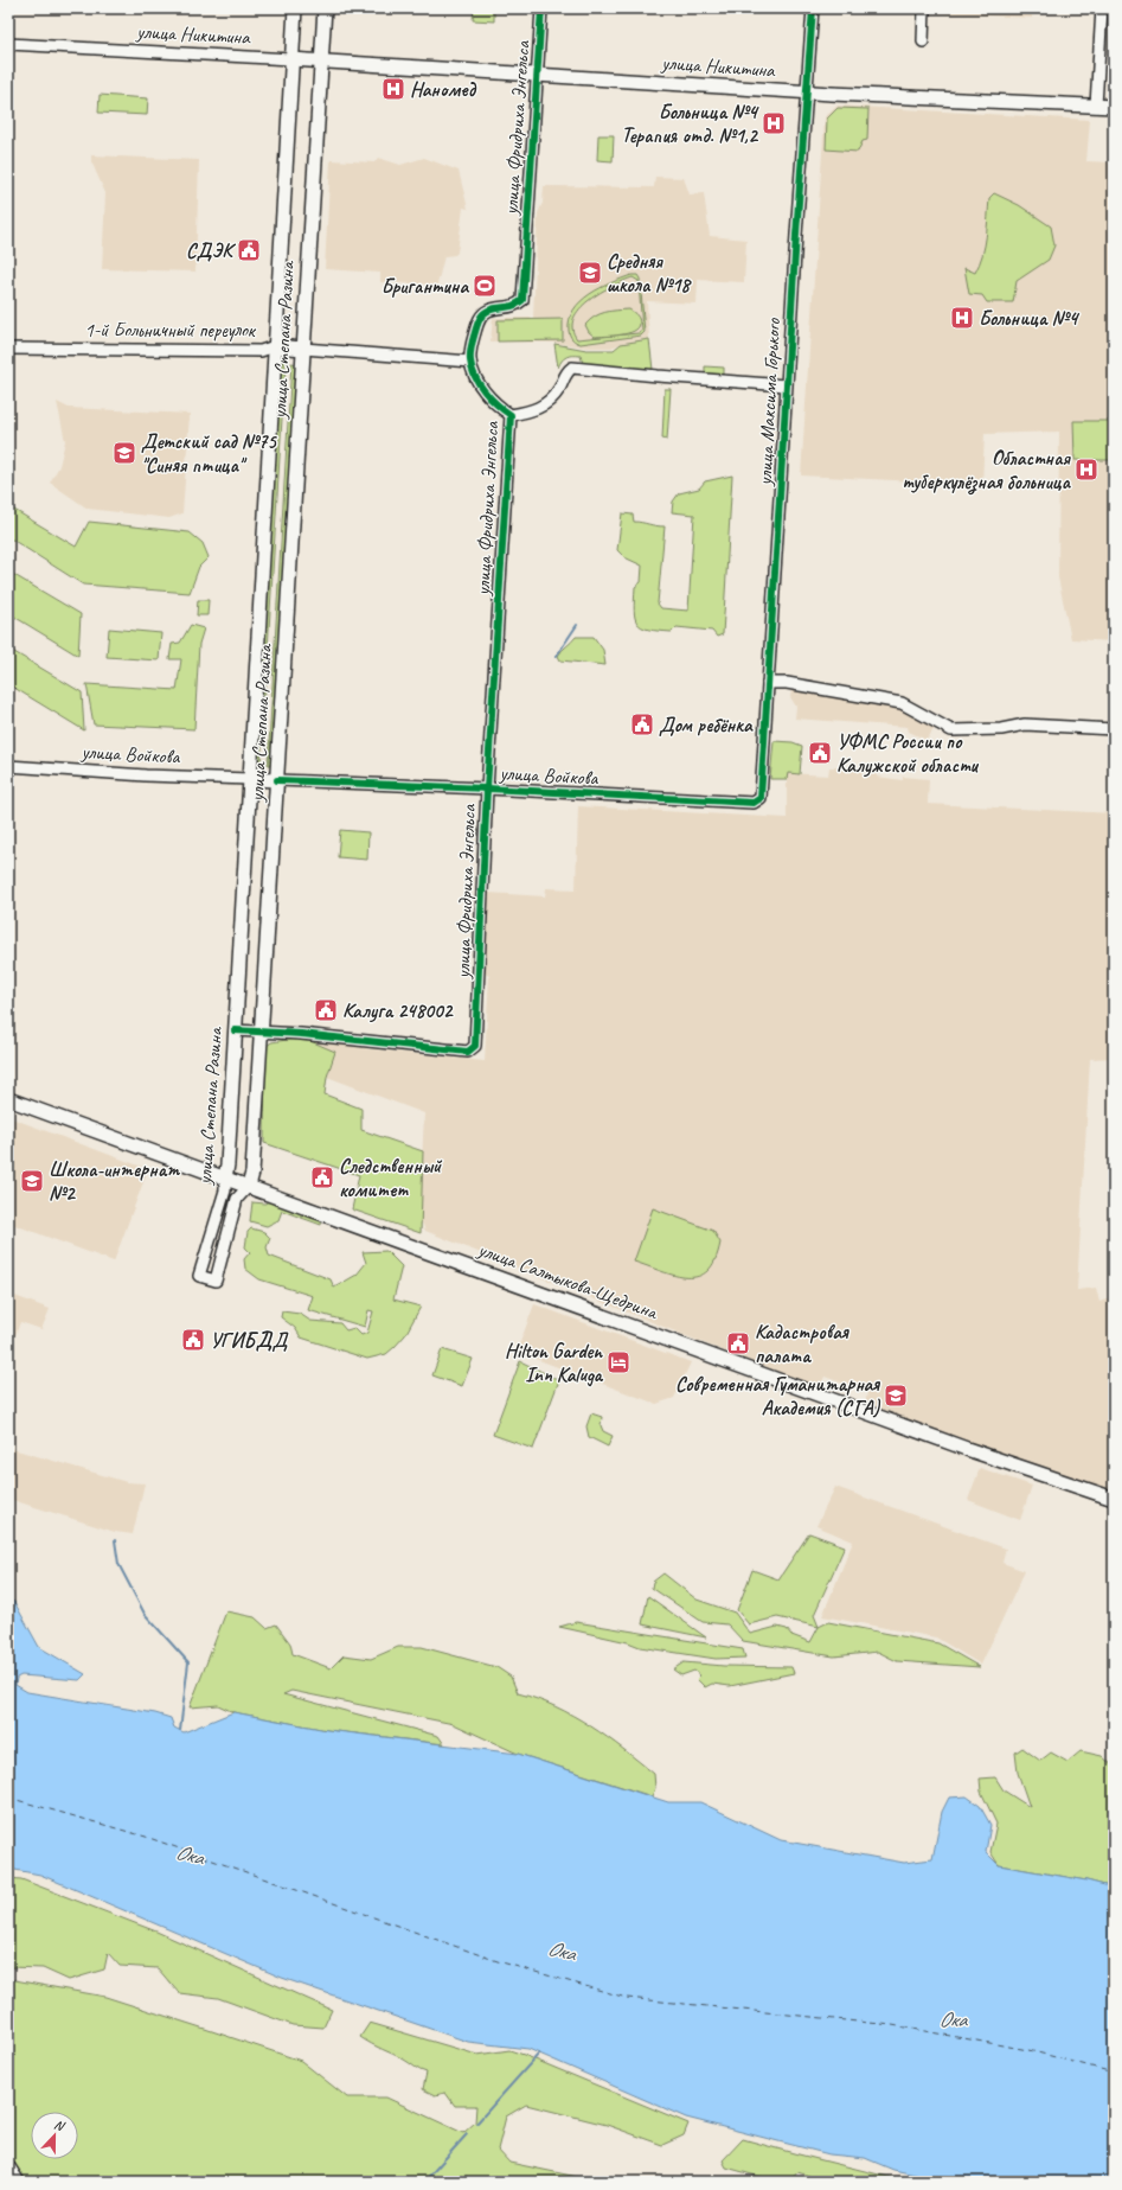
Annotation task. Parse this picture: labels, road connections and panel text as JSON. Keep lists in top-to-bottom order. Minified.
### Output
{"streets":{"main road":["улица Никитина","1-й Больничный переулок","улица Степана Разина","улица Салтыкова-Щедрина"],"street":["улица Фридриха Энгельса","улица Максима Горького","улица Войкова"]},"crossings":[["улица Никитина","улица Фридриха Энгельса"],["улица Никитина","улица Степана Разина"],["улица Никитина","улица Максима Горького"],["улица Фридриха Энгельса","1-й Больничный переулок"],["улица Фридриха Энгельса","улица Степана Разина"],["улица Фридриха Энгельса","улица Войкова"],["1-й Больничный переулок","улица Степана Разина"],["улица Степана Разина","улица Войкова"],["улица Степана Разина","улица Салтыкова-Щедрина"],["улица Максима Горького","улица Войкова"]],"water":["Ока"],"places":{"hospital":["Наномед","Больница №4 Терапия отд. №1,2","Больница №4","Областная туберкулёзная больница"],"public building":["СДЭК","Дом ребёнка","УФМС России по Калужской области","Калуга 248002","Следственный комитет","УГИБДД","Кадастровая палата"],"school or university":["Средняя школа №18","Детский сад №75 \"Синяя птица\"","Школа-интернат №2","Современная Гуманитарная Академия (СГА)"],"sports":["Бригантина"],"hotel":["Hilton Garden Inn Kaluga"]},"north":"top"}
